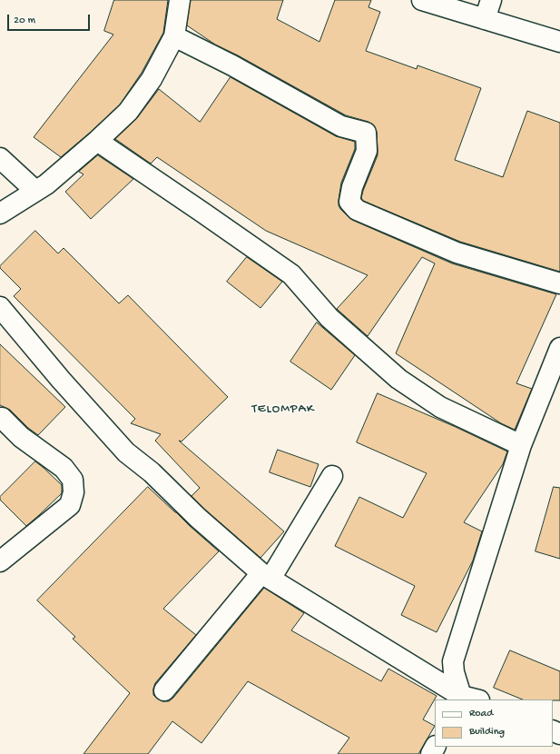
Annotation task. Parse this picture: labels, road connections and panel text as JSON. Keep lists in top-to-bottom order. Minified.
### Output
{"districts":["TELOMPAK"],"legend":["Road","Building"],"scale_bar":"20 m"}
